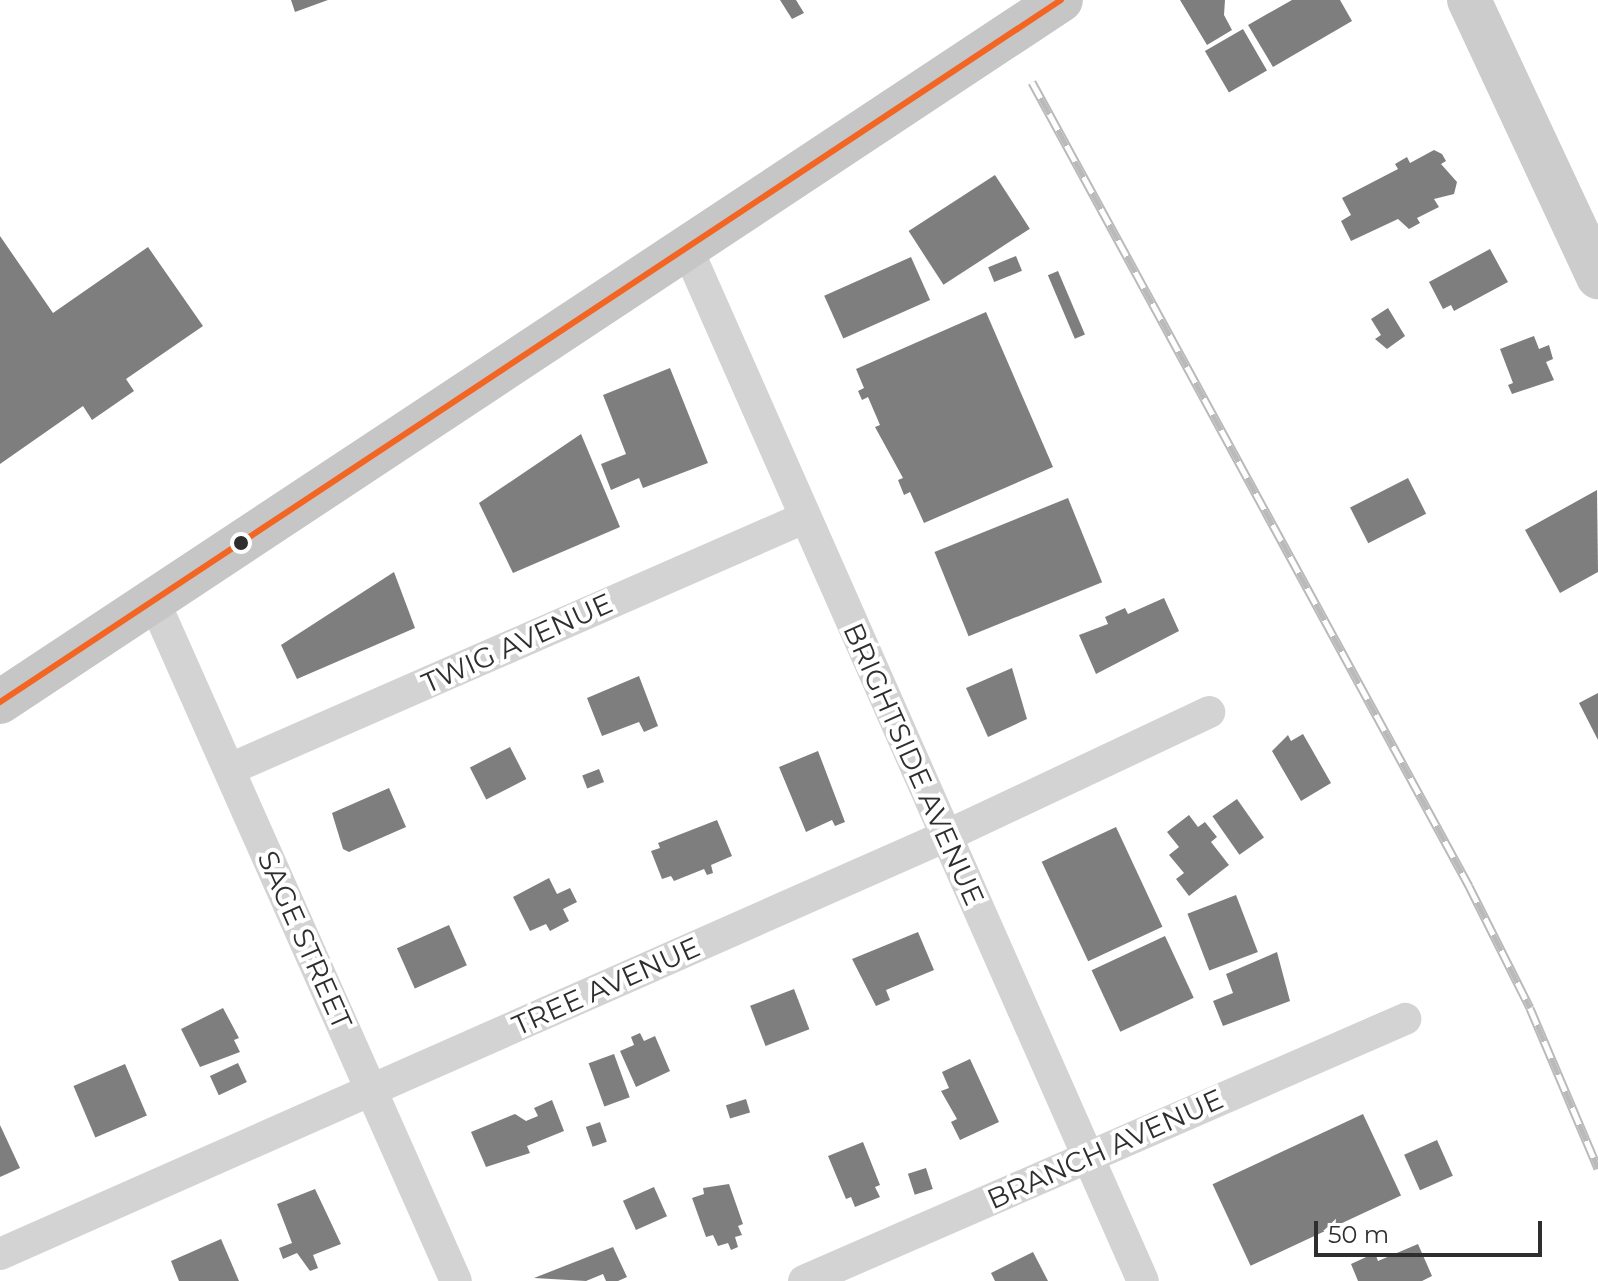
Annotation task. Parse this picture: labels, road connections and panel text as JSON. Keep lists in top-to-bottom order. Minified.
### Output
{"streets":{"street":["TWIG AVENUE","BRIGHTSIDE AVENUE","SAGE STREET","TREE AVENUE","BRANCH AVENUE"]},"crossings":[["TWIG AVENUE","BRIGHTSIDE AVENUE"],["TWIG AVENUE","SAGE STREET"],["BRIGHTSIDE AVENUE","TREE AVENUE"],["BRIGHTSIDE AVENUE","BRANCH AVENUE"],["SAGE STREET","TREE AVENUE"]],"scale_bar":"50 m"}
